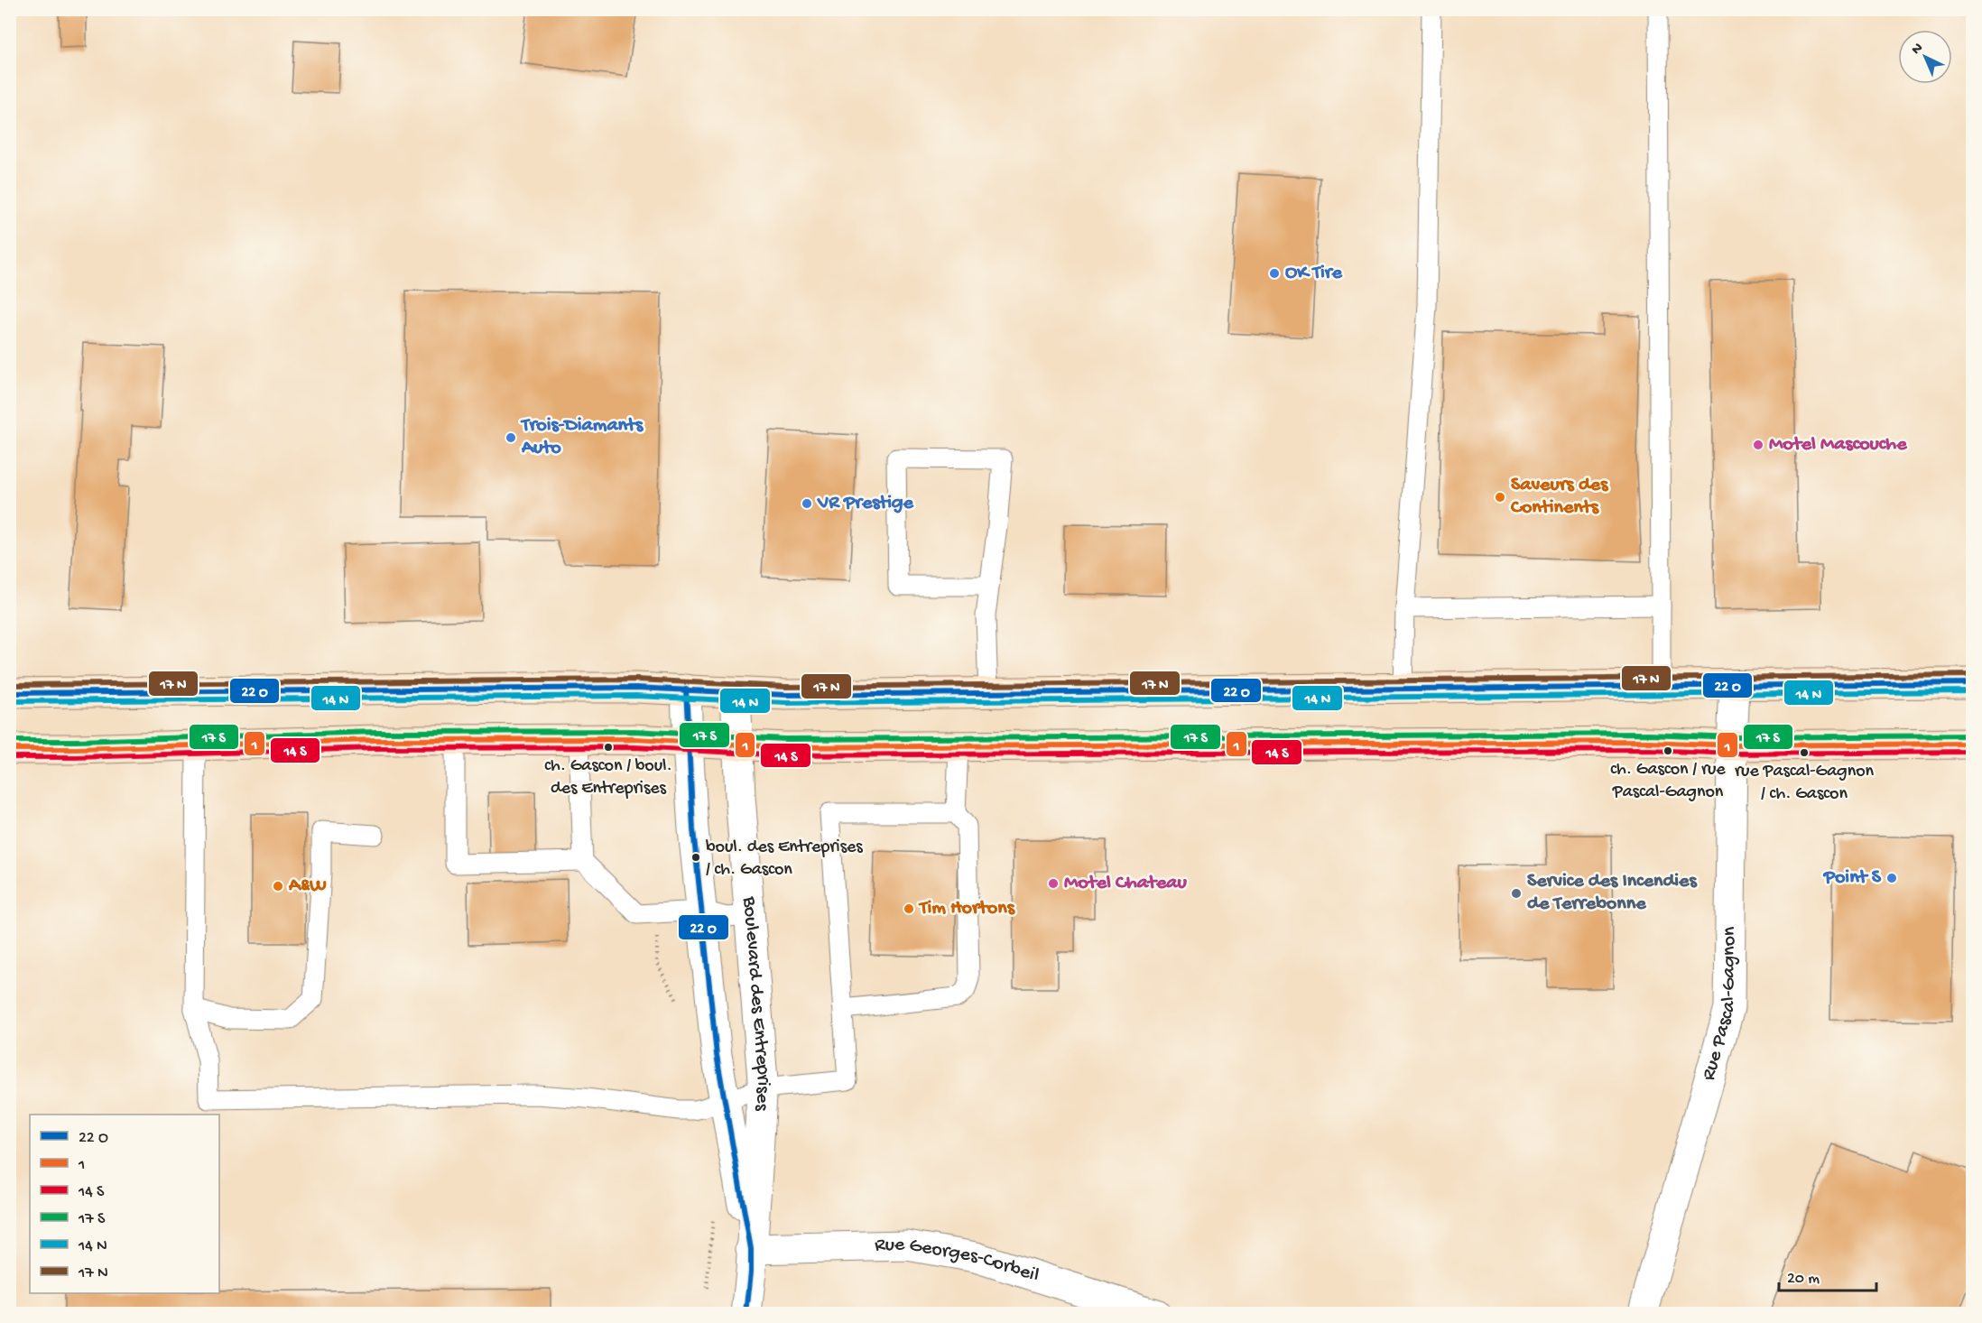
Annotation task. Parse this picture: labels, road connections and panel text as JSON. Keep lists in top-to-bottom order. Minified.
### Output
{"streets":{"street":["Boulevard des Entreprises","Rue Pascal-Gagnon","Rue Georges-Corbeil"]},"crossings":[["Boulevard des Entreprises","Rue Georges-Corbeil"]],"places":["OK Tire","Trois-Diamants Auto","Motel Mascouche","Saveurs des Continents","VR Prestige","ch. Gascon / boul. des Entreprises","ch. Gascon / rue Pascal-Gagnon","rue Pascal-Gagnon / ch. Gascon","boul. des Entreprises / ch. Gascon","Point S","Motel Chateau","A&W","Service des Incendies de Terrebonne","Tim Hortons"],"lines":["transit line 1"],"legend":["22 O","1","14 S","17 S","14 N","17 N"],"scale_bar":"20 m","north":"top left"}
